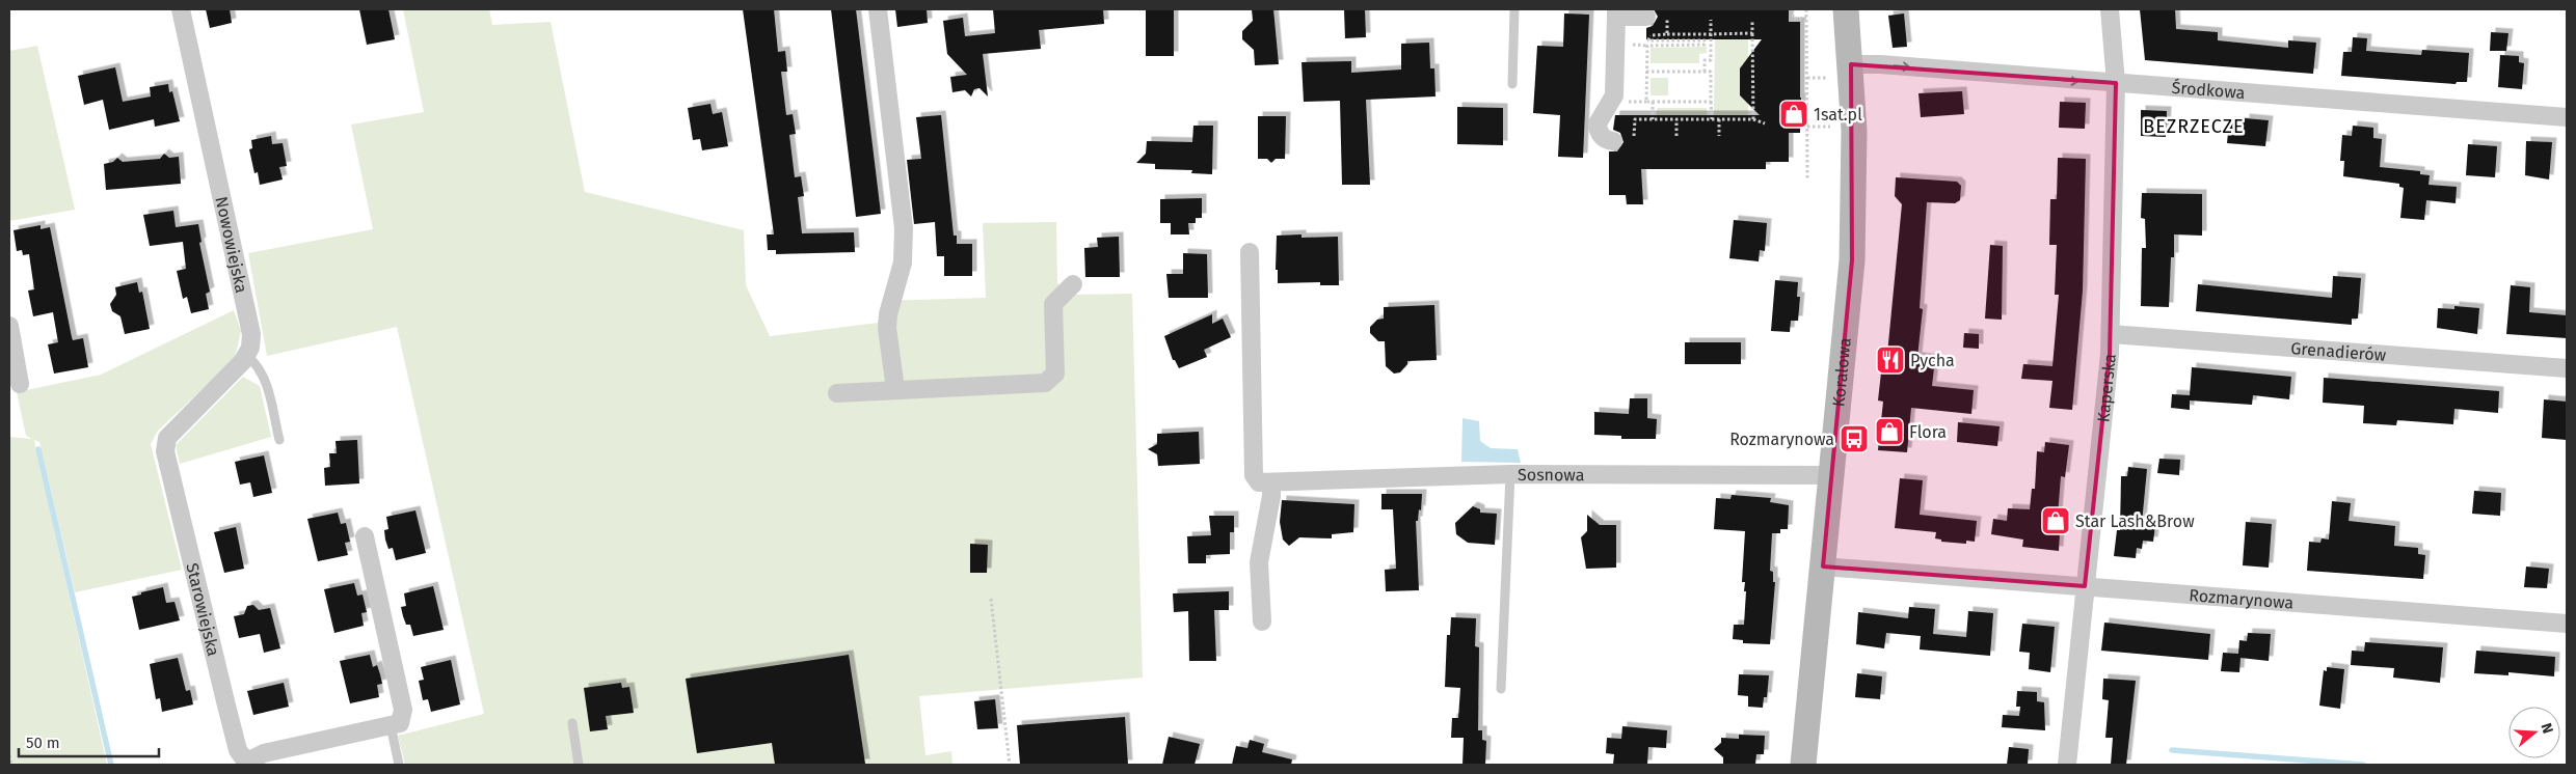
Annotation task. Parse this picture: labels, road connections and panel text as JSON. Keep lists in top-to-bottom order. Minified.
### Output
{"streets":{"street":["Środkowa","Nowowiejska","Grenadierów","Koralowa","Kaperska","Sosnowa","Rozmarynowa","Starowiejska"]},"crossings":[["Środkowa","Koralowa"],["Środkowa","Kaperska"],["Nowowiejska","Starowiejska"],["Grenadierów","Kaperska"],["Koralowa","Sosnowa"],["Koralowa","Rozmarynowa"],["Kaperska","Rozmarynowa"]],"one_way":["Środkowa"],"districts":["BEZRZECZE"],"places":{"shop":["1sat.pl","Flora","Star Lash&Brow"],"restaurant":["Pycha"],"bus stop":["Rozmarynowa"]},"scale_bar":"50 m","north":"right"}
